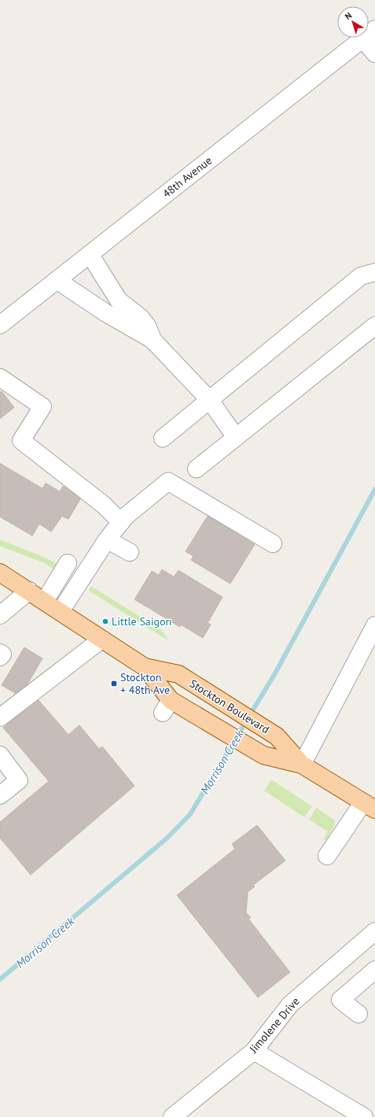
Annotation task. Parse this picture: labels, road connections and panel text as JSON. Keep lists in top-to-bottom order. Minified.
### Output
{"streets":{"main road":["Stockton Boulevard"],"street":["48th Avenue","Jimolene Drive"]},"water":["Morrison Creek"],"places":{"other":["Little Saigon"],"transit":["Stockton + 48th Ave"]},"north":"top left"}
